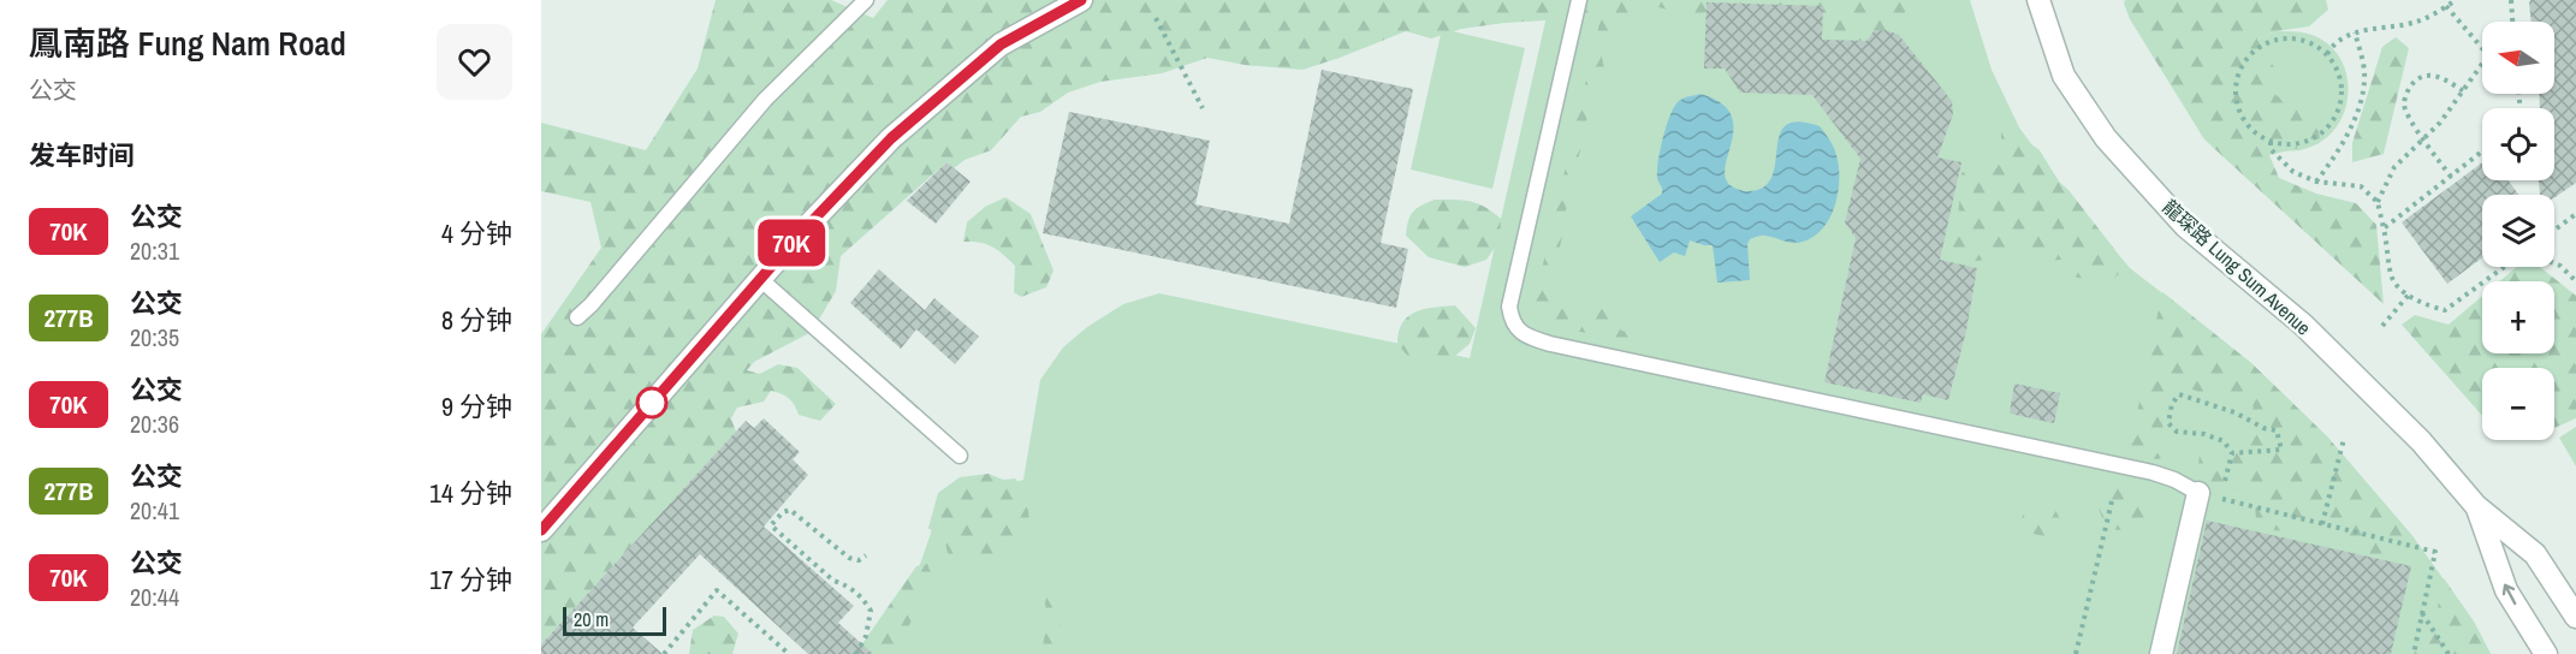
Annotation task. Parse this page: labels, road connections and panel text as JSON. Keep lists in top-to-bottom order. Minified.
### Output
{"streets":{"street":["龍琛路 Lung Sum Avenue"]},"lines":["bus line 70K"],"scale_bar":"20 m","north":"left","page":{"heading":[["鳳南路 Fung Nam Road","公交"],"发车时间"],"on_map":"70K","map_buttons":["+","−"],"list":[{"mark":"70K","name":"公交","note":"20:31","value":"4 分钟"},{"mark":"277B","name":"公交","note":"20:35","value":"8 分钟"},{"mark":"70K","name":"公交","note":"20:36","value":"9 分钟"},{"mark":"277B","name":"公交","note":"20:41","value":"14 分钟"},{"mark":"70K","name":"公交","note":"20:44","value":"17 分钟"}],"scale":"20 m"}}
